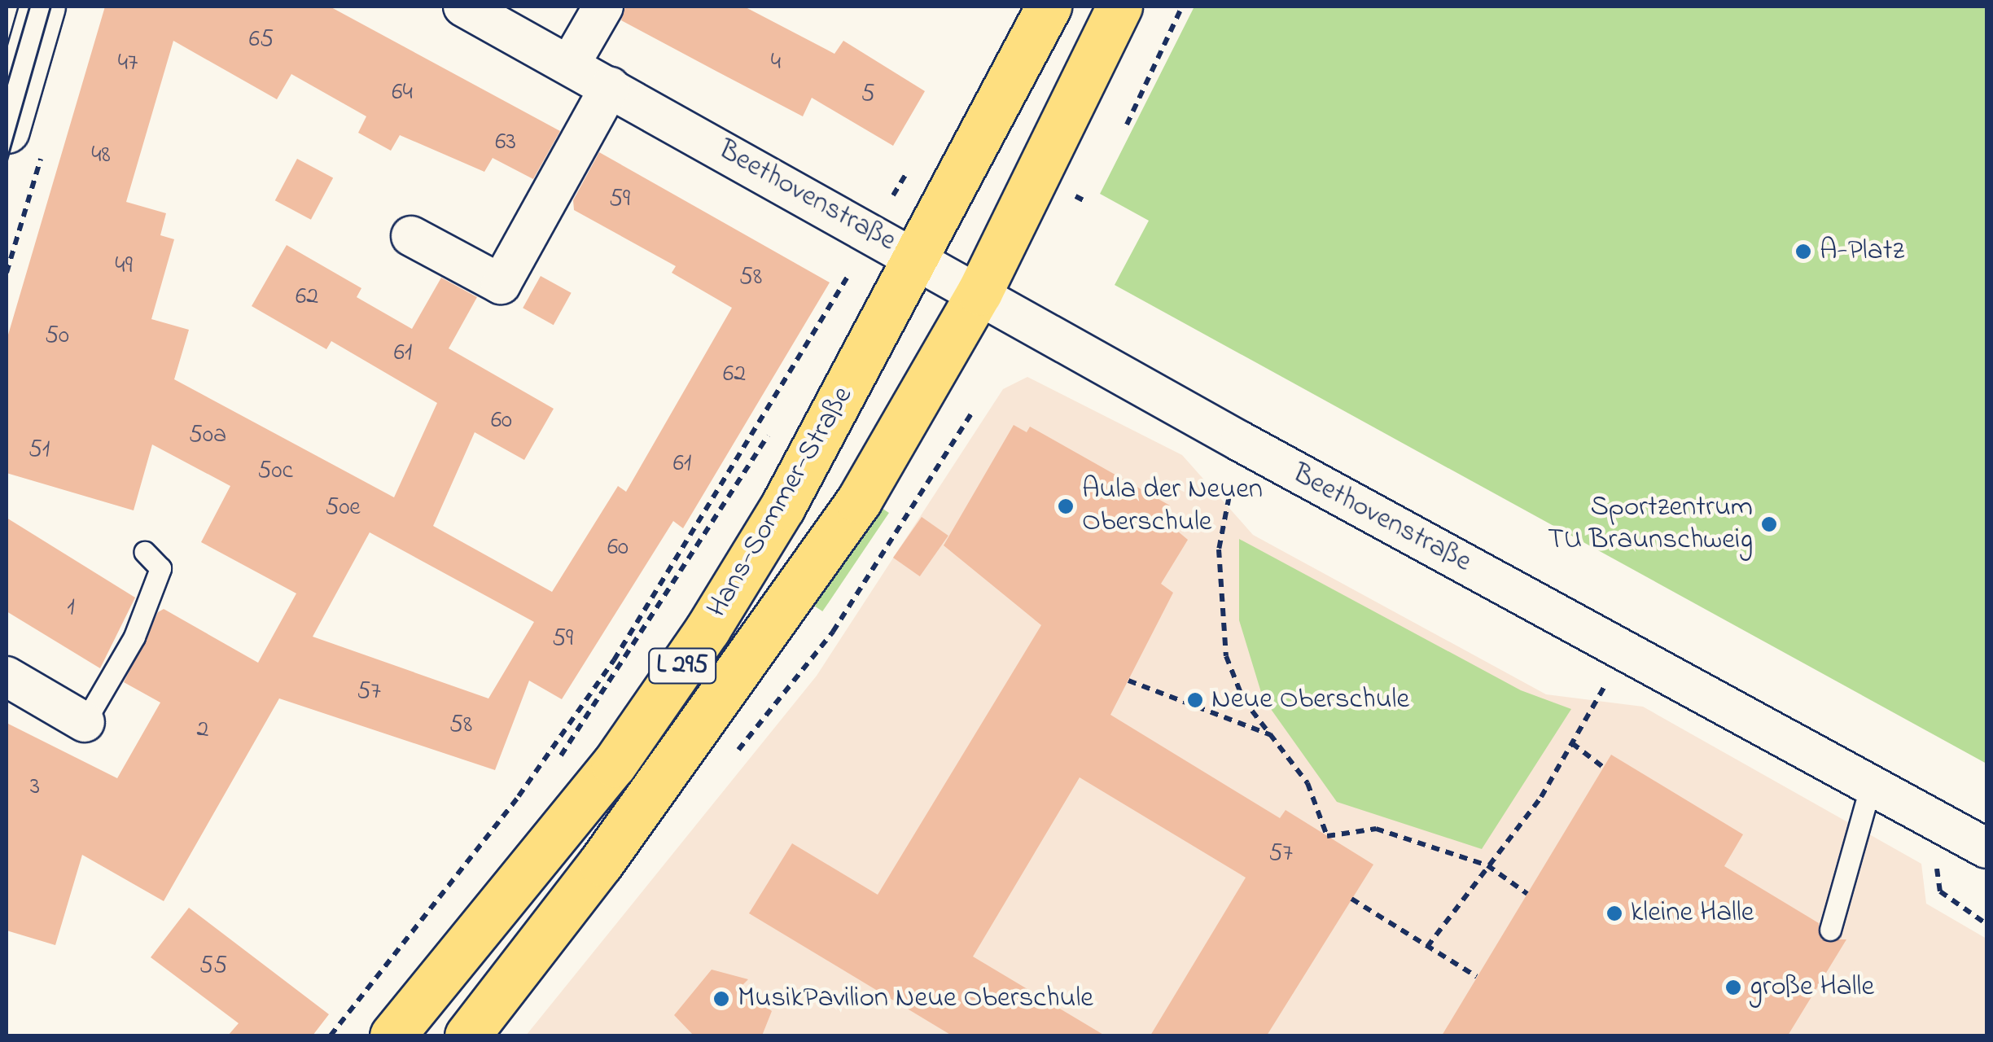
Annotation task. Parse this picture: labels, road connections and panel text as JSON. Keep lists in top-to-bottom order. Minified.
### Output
{"streets":{"main road":["Hans-Sommer-Straße","L 295"],"street":["Beethovenstraße"]},"crossings":[["Beethovenstraße","Hans-Sommer-Straße"]],"places":["A-Platz","Aula der Neuen Oberschule","Sportzentrum TU Braunschweig","Neue Oberschule","kleine Halle","große Halle","MusikPavilion Neue Oberschule"],"house_numbers":["65","4","47","64","5","63","48","59","49","58","62","50","61","62","60","50a","51","61","50c","50e","60","1","59","57","58","2","3","57","55"]}
